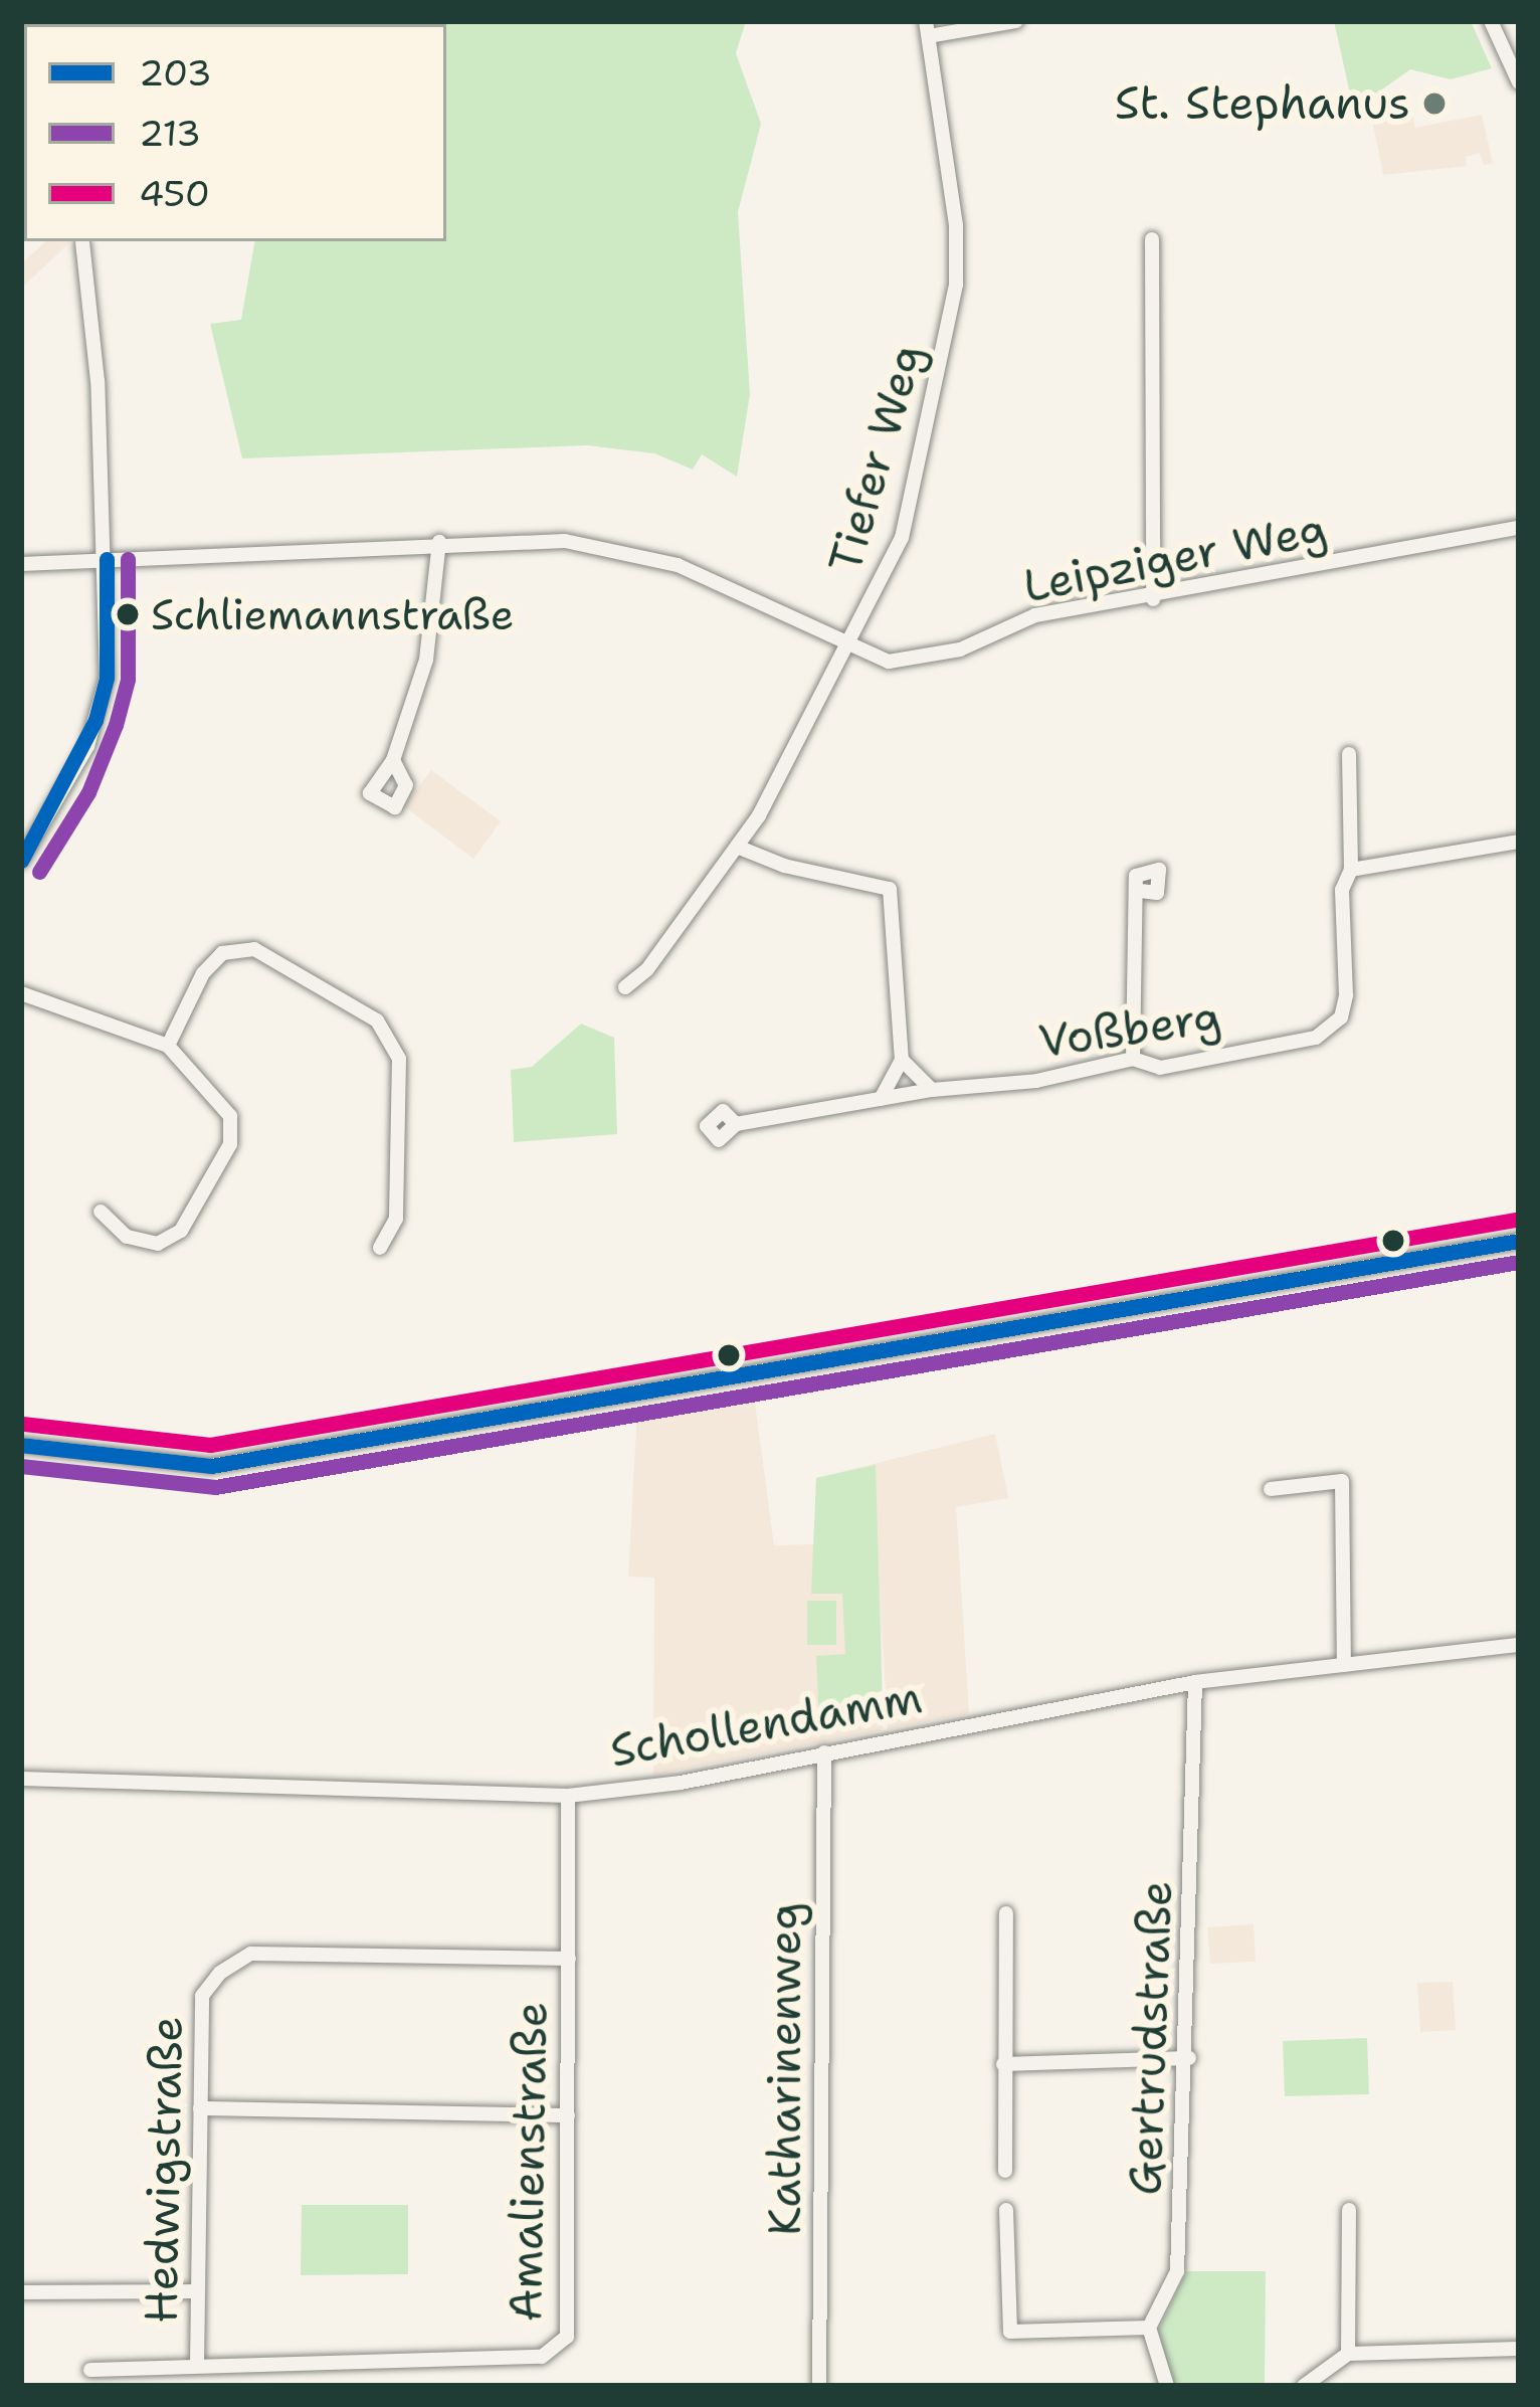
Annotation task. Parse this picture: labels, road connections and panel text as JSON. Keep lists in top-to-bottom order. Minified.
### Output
{"streets":{"street":["Tiefer Weg","Leipziger Weg","Voßberg","Schollendamm","Gertrudstraße","Katharinenweg","Amalienstraße","Hedwigstraße"]},"crossings":[["Tiefer Weg","Leipziger Weg"],["Schollendamm","Gertrudstraße"],["Schollendamm","Katharinenweg"],["Schollendamm","Amalienstraße"],["Amalienstraße","Hedwigstraße"]],"places":["St. Stephanus","Schliemannstraße"],"lines":["transit line 203","transit line 213","transit line 450"],"legend":["203","213","450"]}
